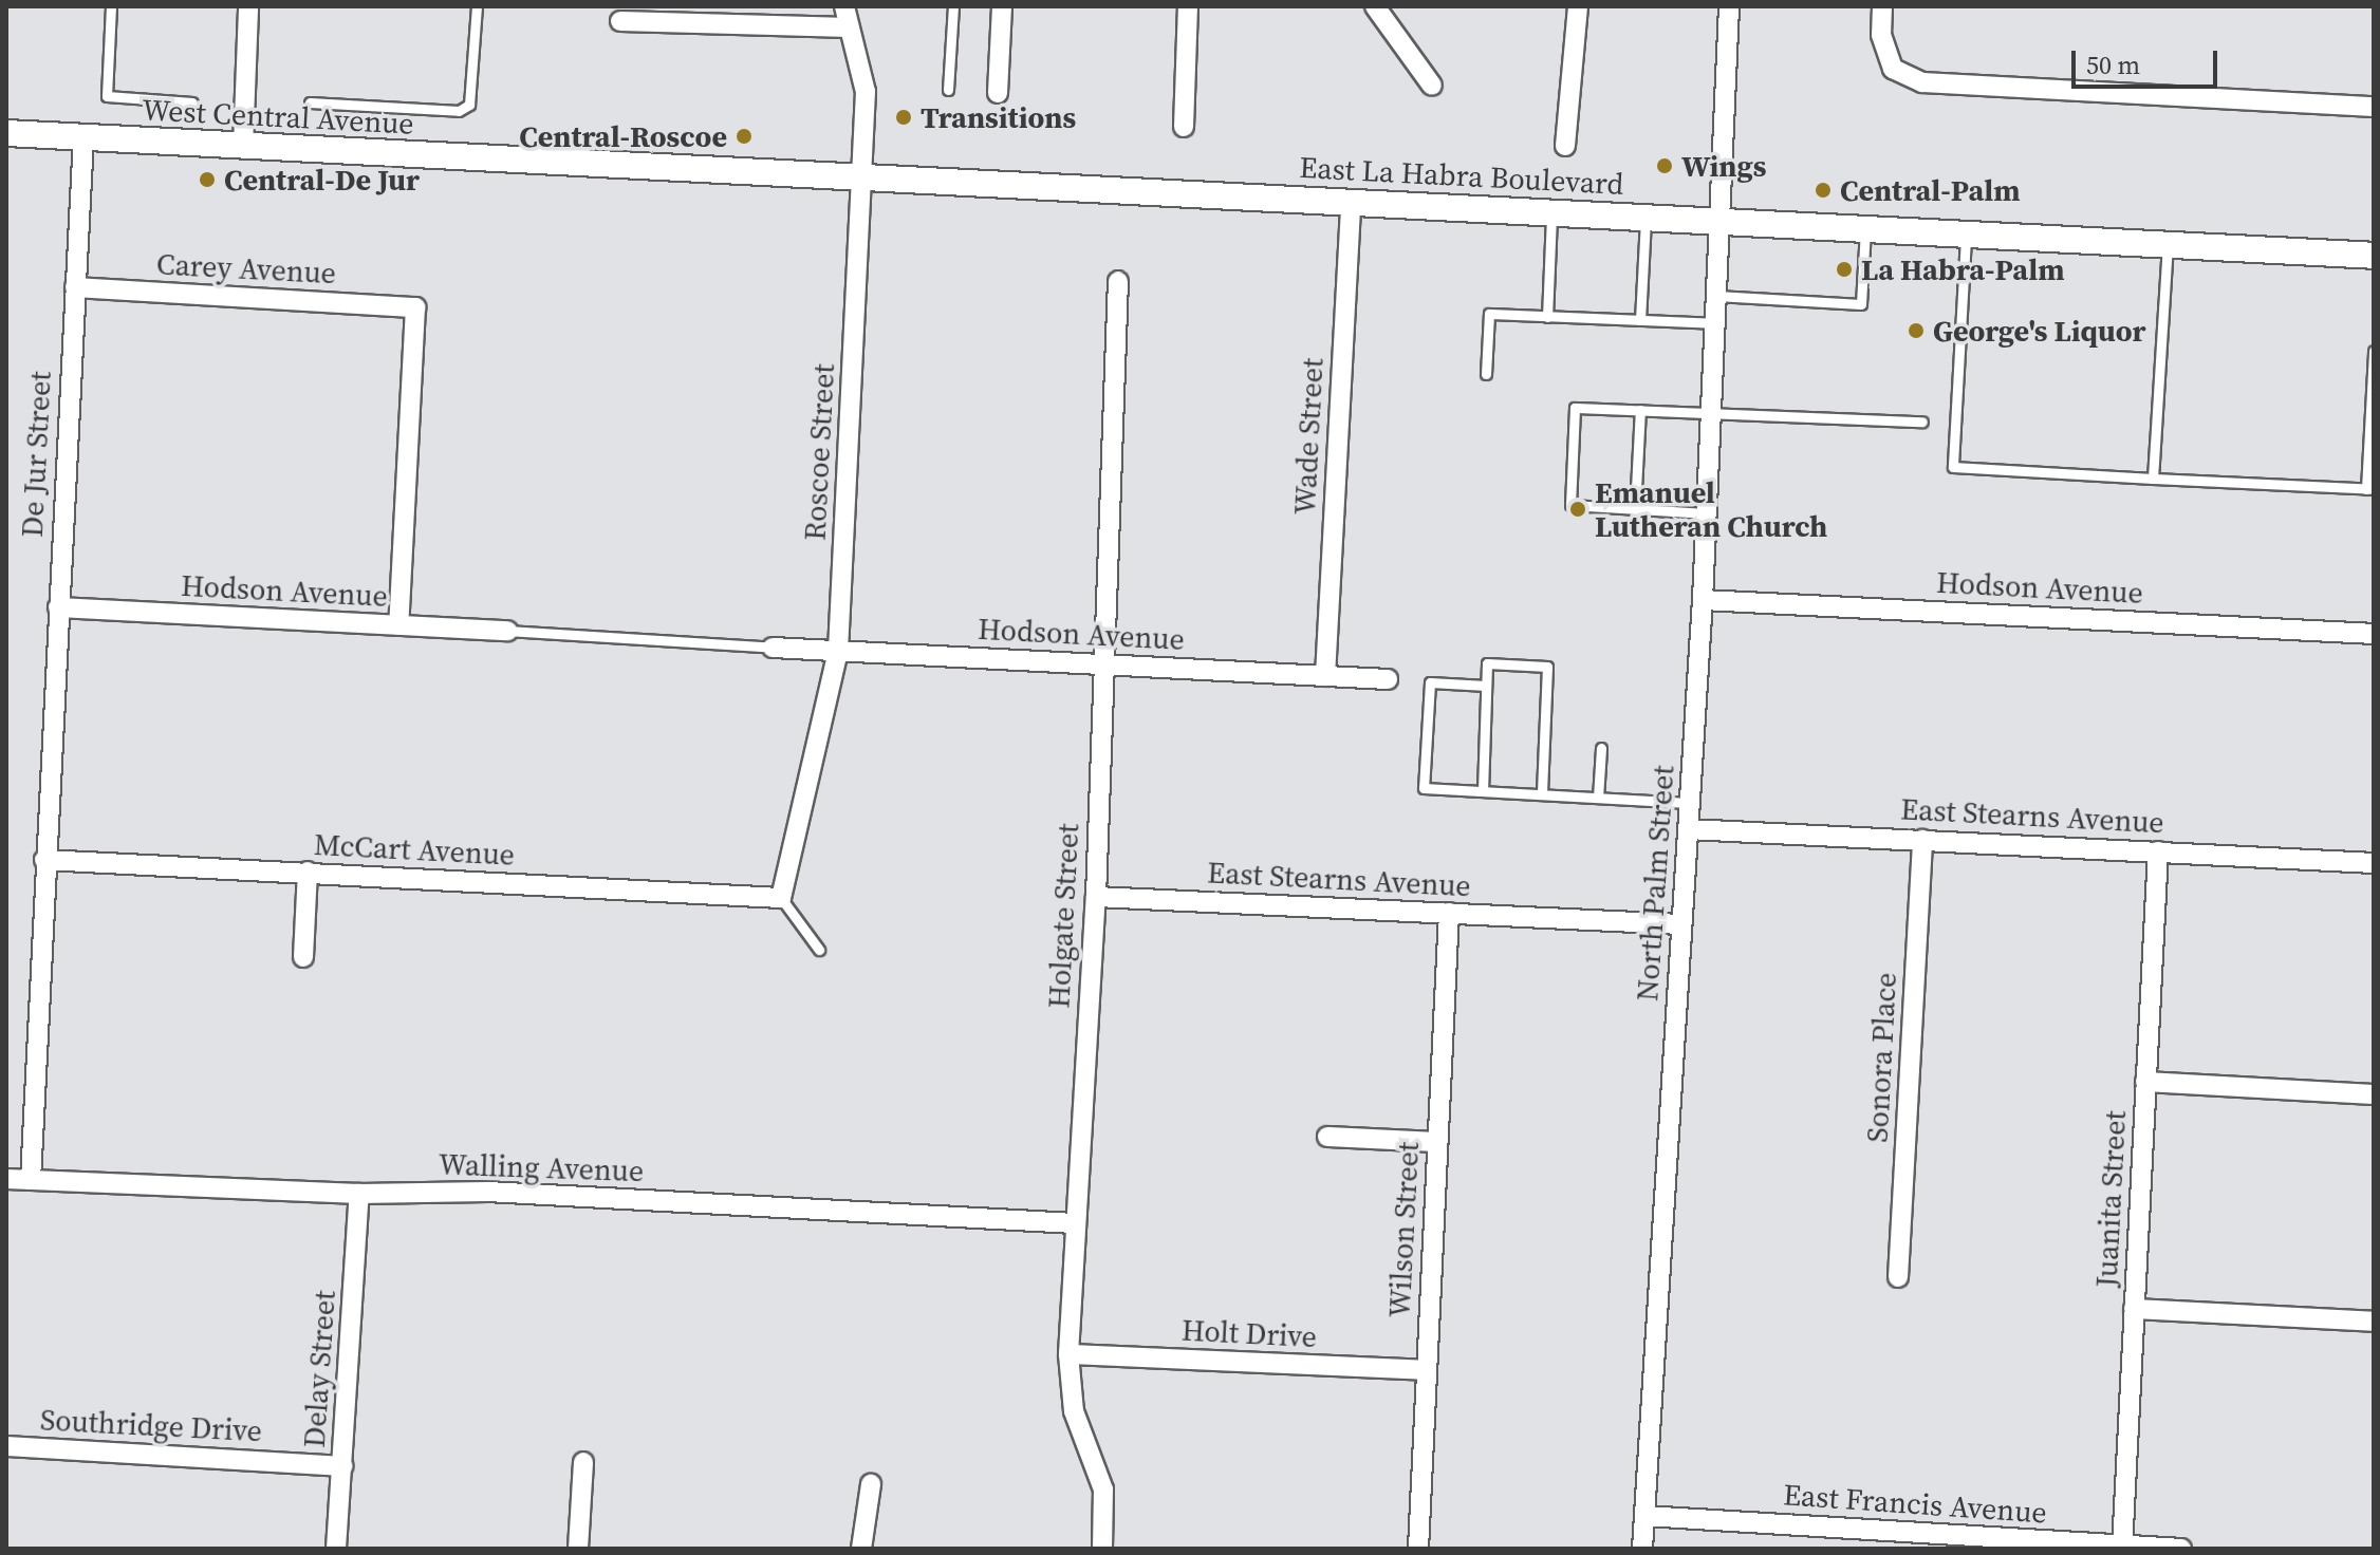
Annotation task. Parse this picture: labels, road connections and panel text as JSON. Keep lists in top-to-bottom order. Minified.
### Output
{"streets":{"main road":["West Central Avenue","East La Habra Boulevard"],"street":["Carey Avenue","Wade Street","Roscoe Street","De Jur Street","Hodson Avenue","East Stearns Avenue","McCart Avenue","North Palm Street","Holgate Street","Sonora Place","Walling Avenue","Juanita Street","Wilson Street","Holt Drive","Delay Street","Southridge Drive","East Francis Avenue"]},"crossings":[["West Central Avenue","East La Habra Boulevard"],["West Central Avenue","De Jur Street"],["East La Habra Boulevard","Wade Street"],["East La Habra Boulevard","Roscoe Street"],["East La Habra Boulevard","North Palm Street"],["Carey Avenue","De Jur Street"],["Carey Avenue","Hodson Avenue"],["Wade Street","Hodson Avenue"],["Roscoe Street","Hodson Avenue"],["Roscoe Street","McCart Avenue"],["De Jur Street","Hodson Avenue"],["De Jur Street","McCart Avenue"],["De Jur Street","Walling Avenue"],["Hodson Avenue","North Palm Street"],["Hodson Avenue","Holgate Street"],["East Stearns Avenue","North Palm Street"],["East Stearns Avenue","Holgate Street"],["East Stearns Avenue","Sonora Place"],["East Stearns Avenue","Juanita Street"],["East Stearns Avenue","Wilson Street"],["North Palm Street","East Francis Avenue"],["Holgate Street","Walling Avenue"],["Holgate Street","Holt Drive"],["Walling Avenue","Delay Street"],["Juanita Street","East Francis Avenue"],["Wilson Street","Holt Drive"],["Delay Street","Southridge Drive"]],"places":["Transitions","Central-Roscoe","Wings","Central-De Jur","Central-Palm","La Habra-Palm","George's Liquor","Emanuel Lutheran Church"],"scale_bar":"50 m"}
